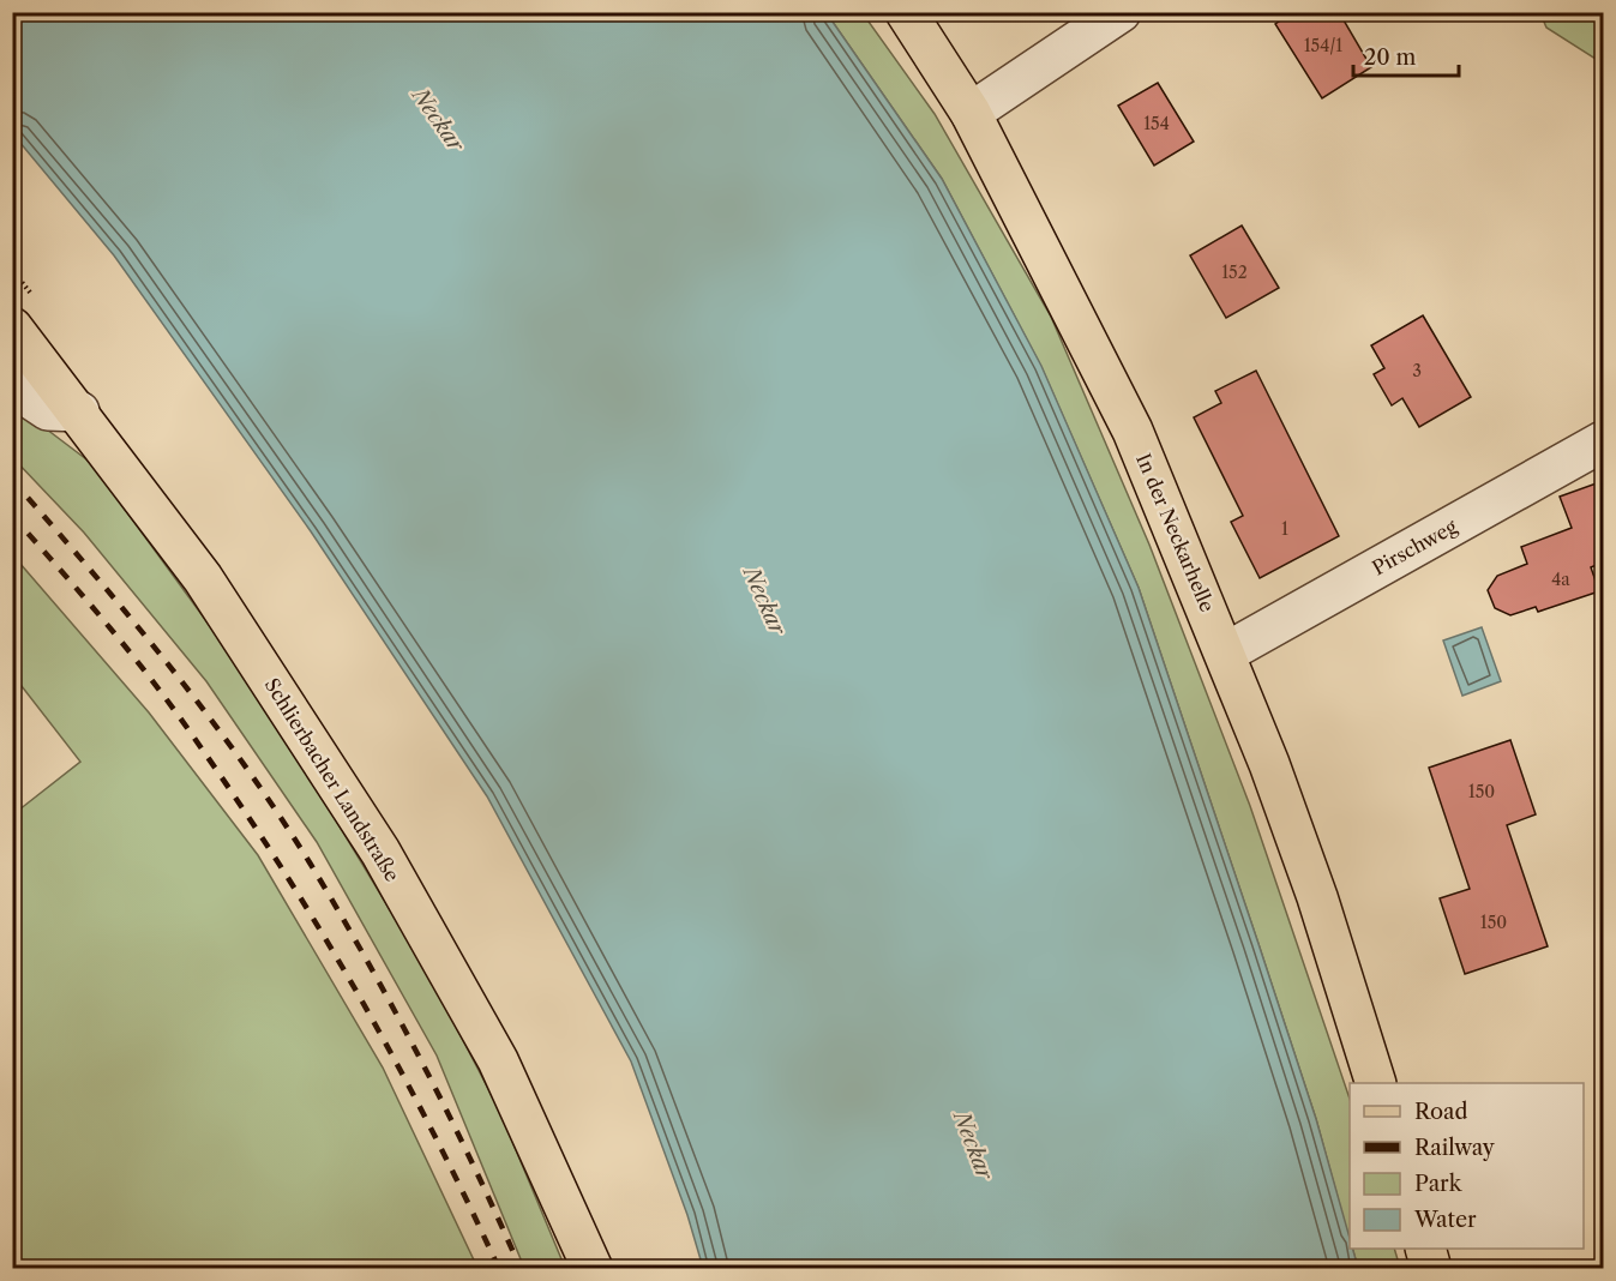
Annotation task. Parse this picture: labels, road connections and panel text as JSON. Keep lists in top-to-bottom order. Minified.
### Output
{"streets":{"main road":["In der Neckarhelle","Schlierbacher Landstraße"],"street":["Pirschweg"]},"crossings":[["In der Neckarhelle","Pirschweg"]],"water":["Neckar"],"house_numbers":["154/1","154","152","3","1","4a","150","150"],"legend":["Road","Railway","Park","Water"],"scale_bar":"20 m"}
